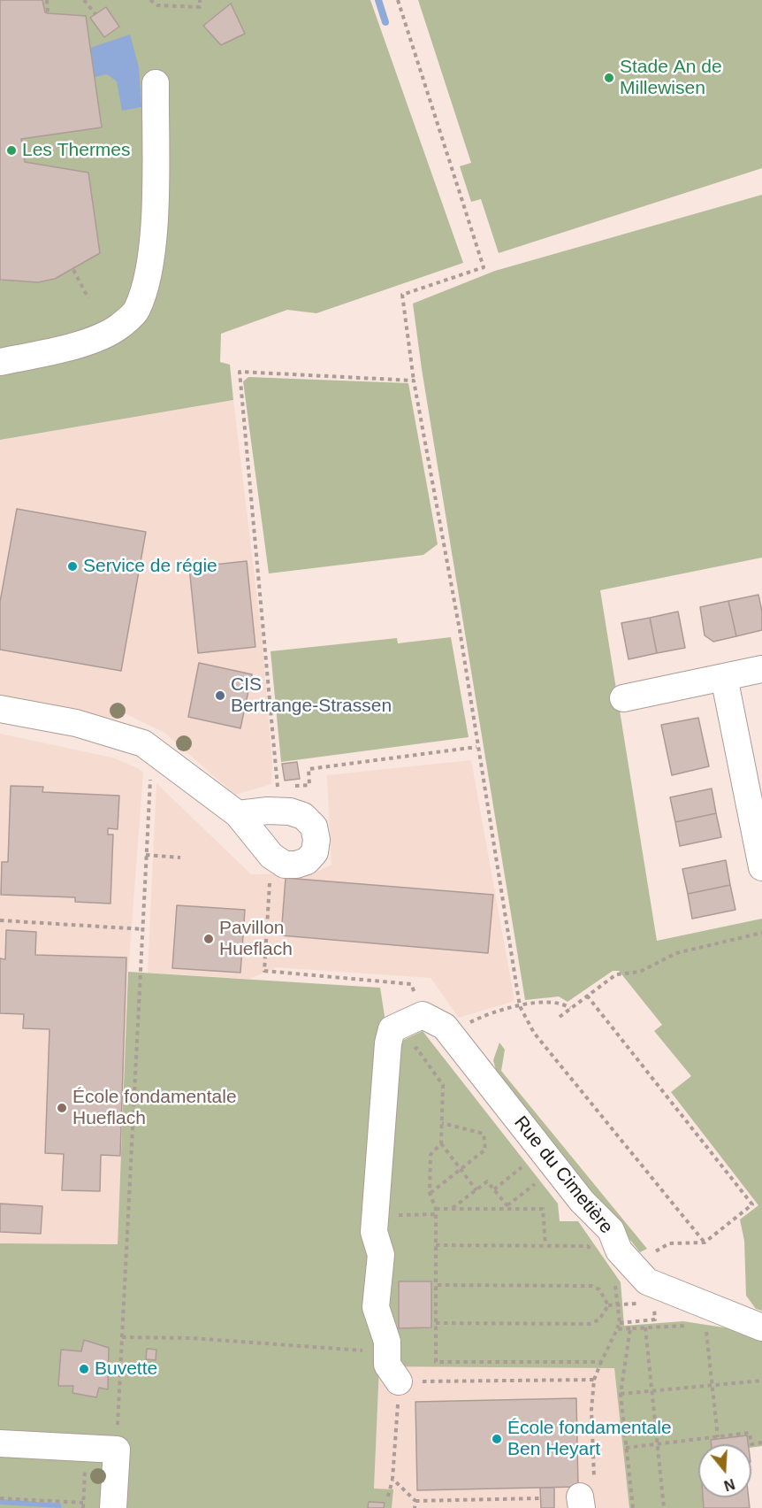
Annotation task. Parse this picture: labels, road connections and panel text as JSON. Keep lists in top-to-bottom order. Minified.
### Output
{"streets":{"street":["Rue du Cimetière"]},"places":["Stade An de Millewisen","Les Thermes","Service de régie","CIS Bertrange-Strassen","Pavillon Hueflach","École fondamentale Hueflach","Buvette","École fondamentale Ben Heyart"],"north":"bottom"}
